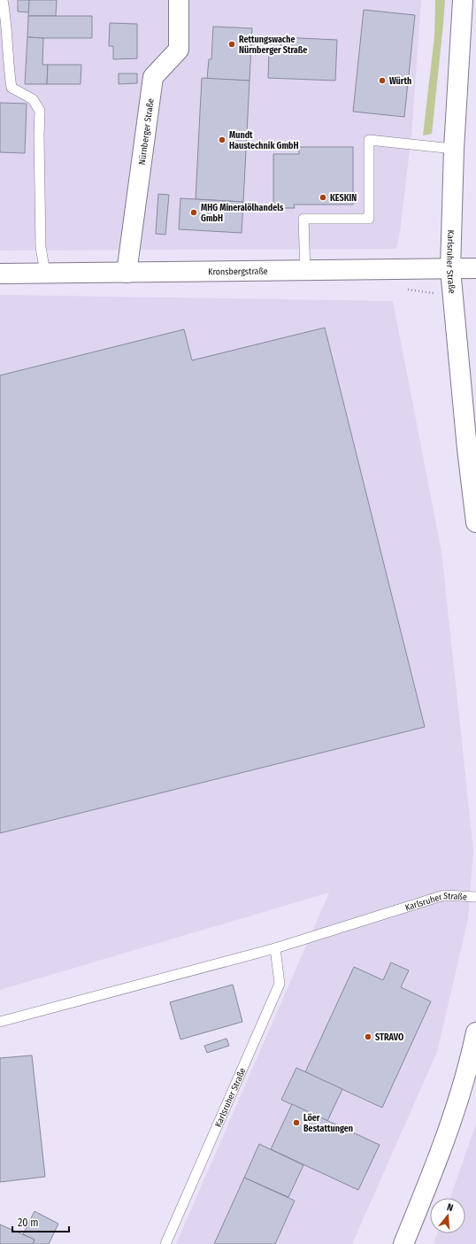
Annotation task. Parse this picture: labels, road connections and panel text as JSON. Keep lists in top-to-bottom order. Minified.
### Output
{"streets":{"main road":["Nürnberger Straße","Karlsruher Straße","Kronsbergstraße"]},"crossings":[["Nürnberger Straße","Kronsbergstraße"],["Karlsruher Straße","Kronsbergstraße"]],"places":["Rettungswache Nürnberger Straße","Würth","Mundt Haustechnik GmbH","KESKIN","MHG Mineralölhandels GmbH","STRAVO","Löer Bestattungen"],"scale_bar":"20 m","north":"top"}
